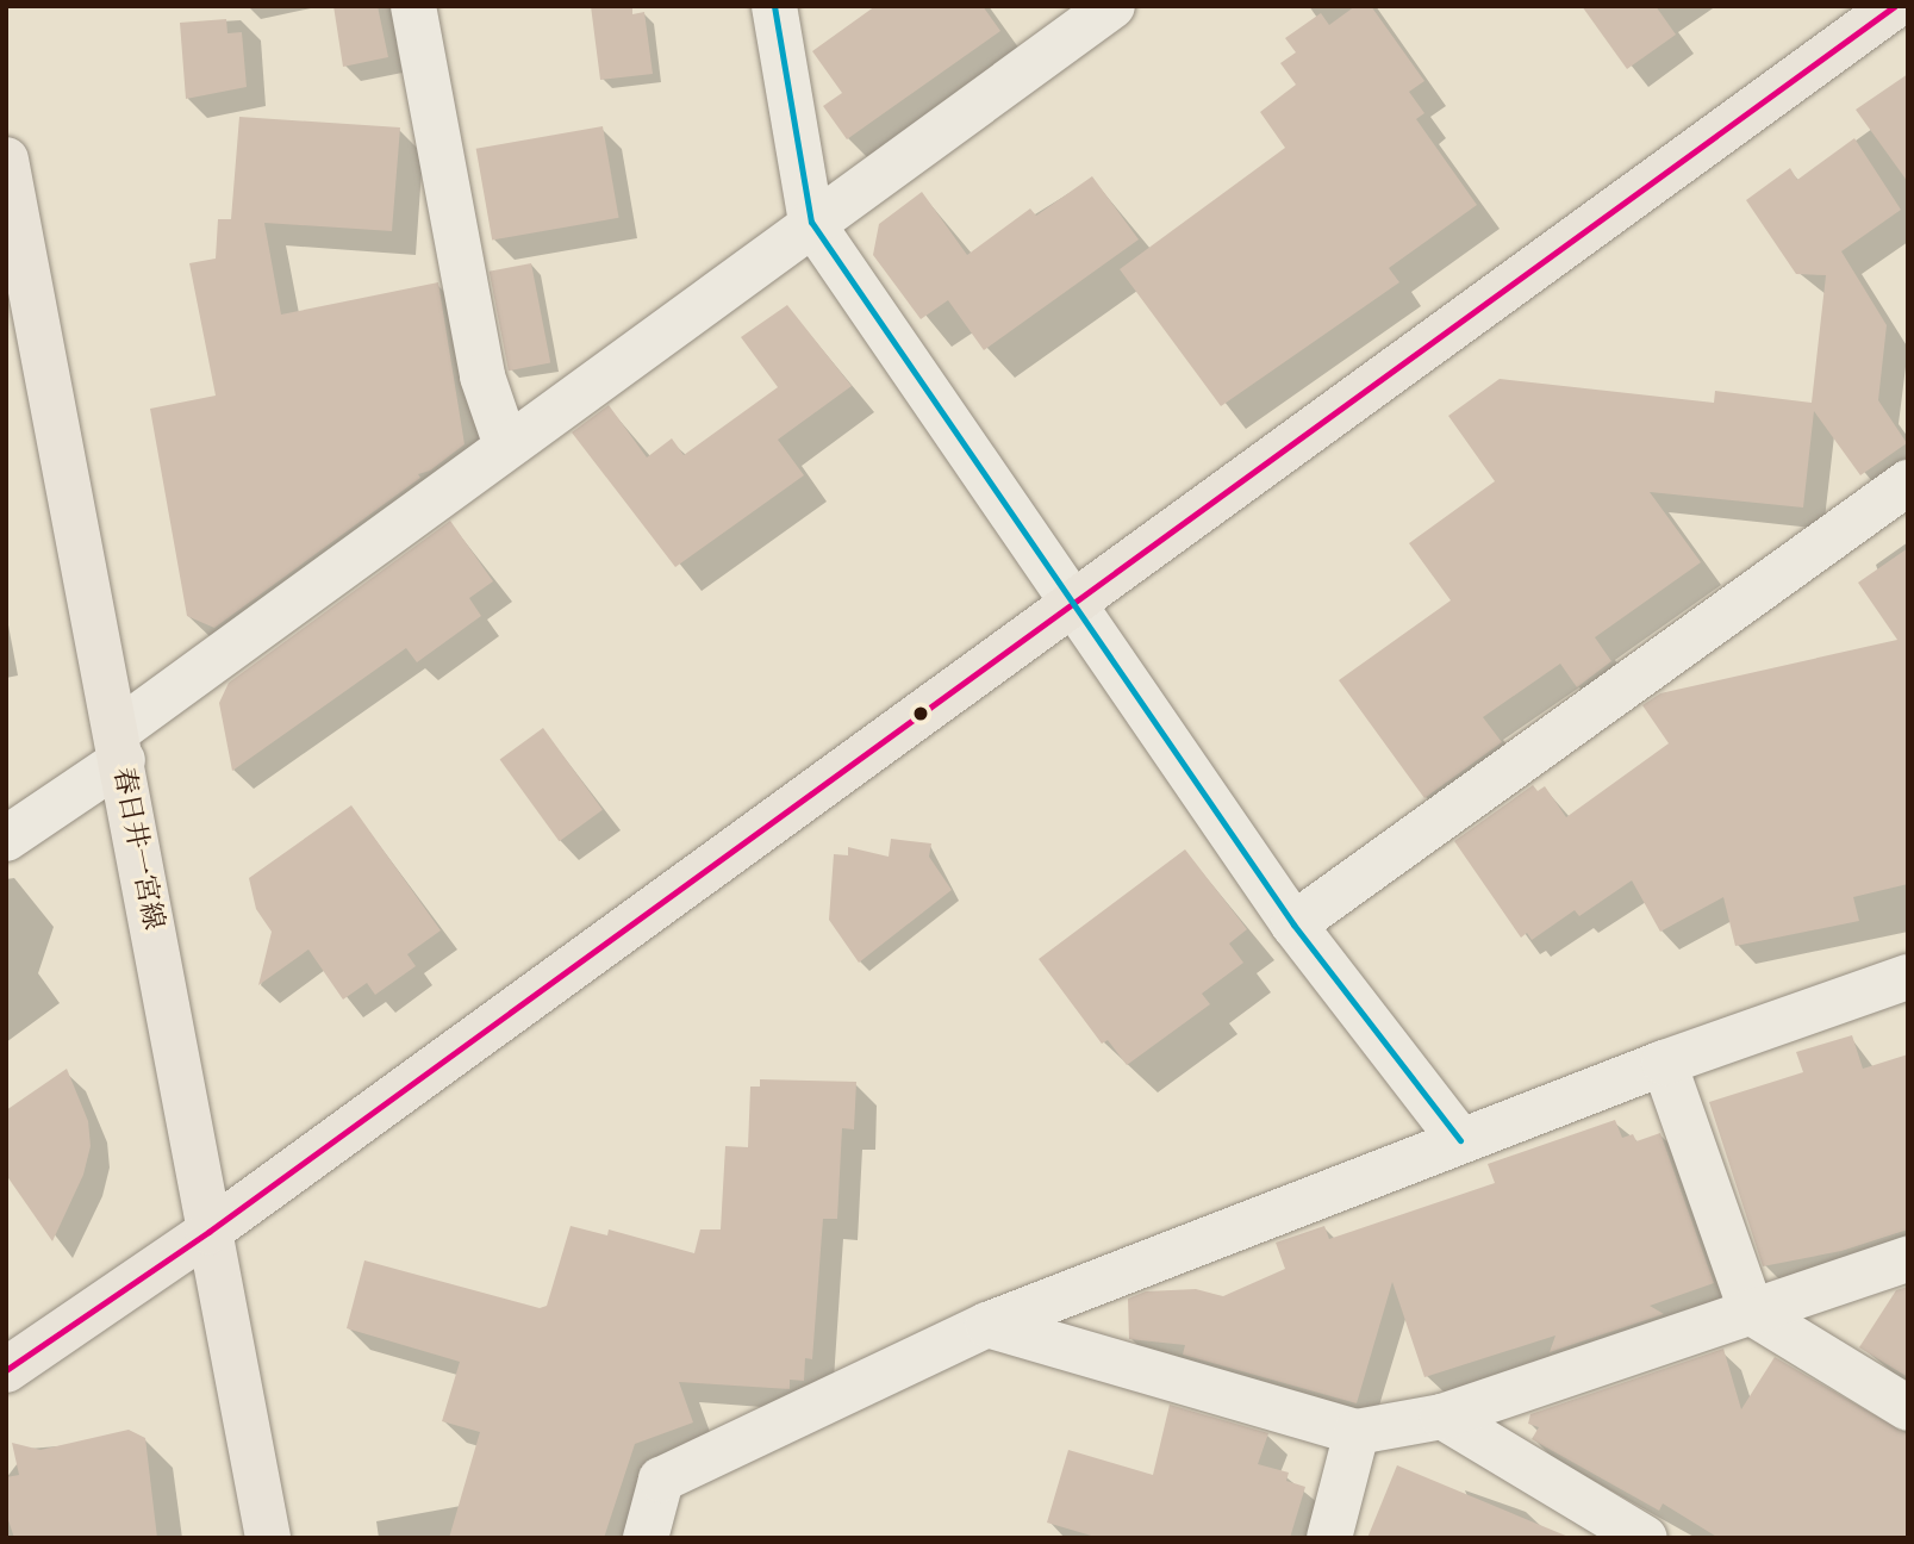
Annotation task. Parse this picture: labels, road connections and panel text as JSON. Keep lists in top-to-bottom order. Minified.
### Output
{"streets":{"main road":["春日井一宮線"]}}
